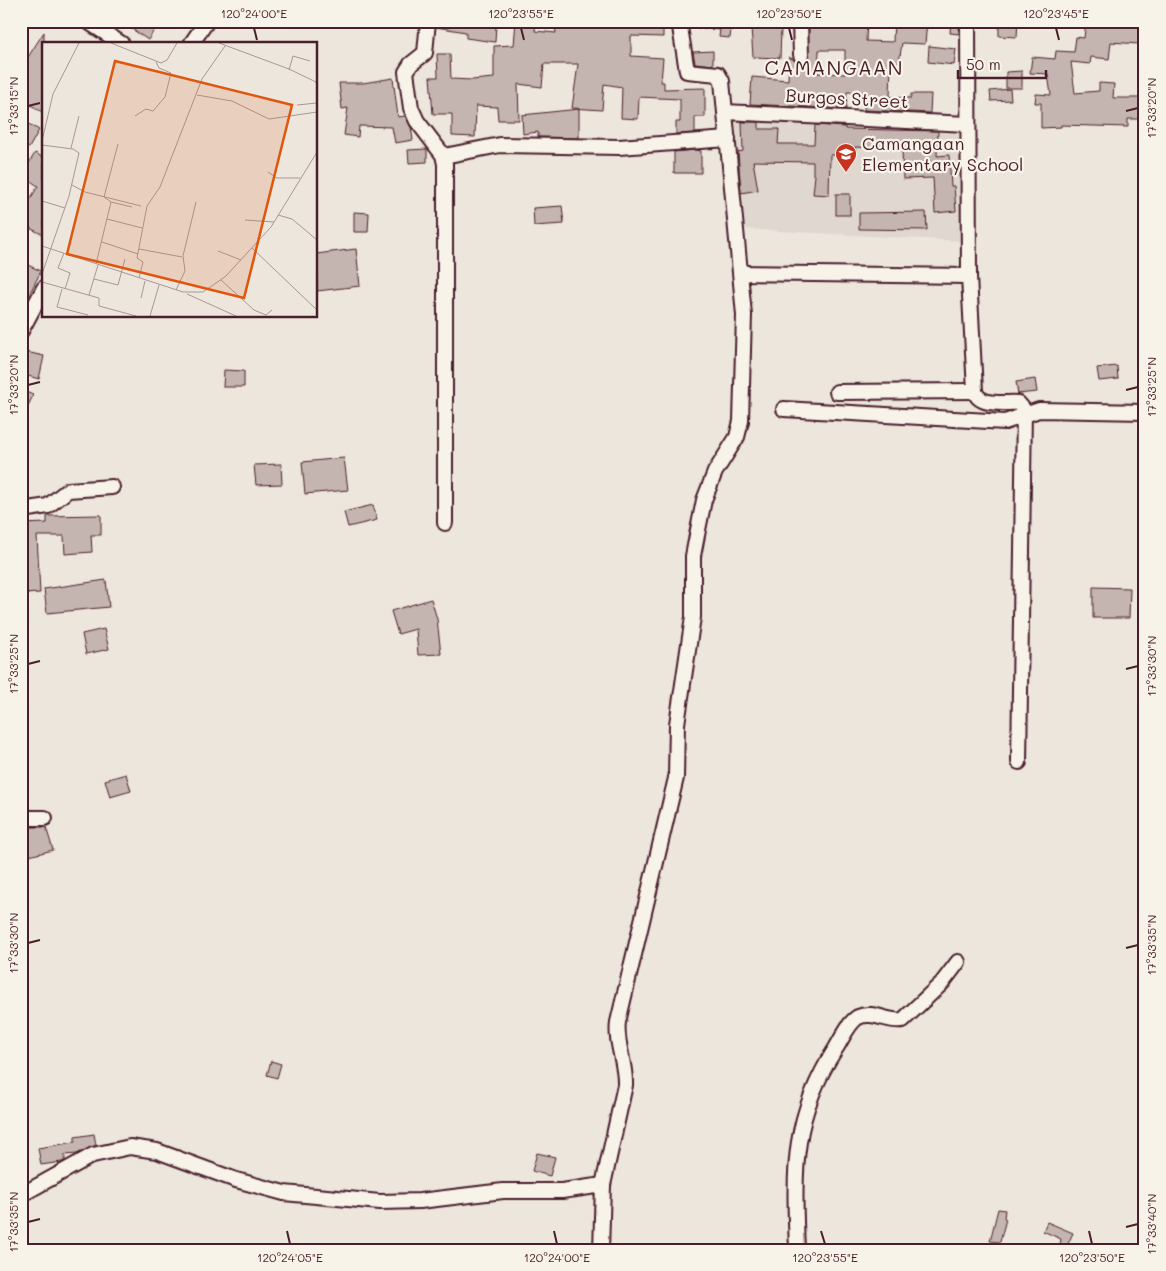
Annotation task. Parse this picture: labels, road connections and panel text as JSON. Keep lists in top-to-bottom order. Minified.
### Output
{"streets":{"street":["Burgos Street"]},"districts":["CAMANGAAN"],"places":{"school or university":["Camangaan Elementary School"]},"scale_bar":"50 m","coordinates":["120°24'00\"E","120°23'55\"E","120°23'50\"E","120°23'45\"E","17°33'15\"N","17°33'20\"N","17°33'25\"N","17°33'30\"N","17°33'35\"N","17°33'40\"N","120°24'05\"E"]}
